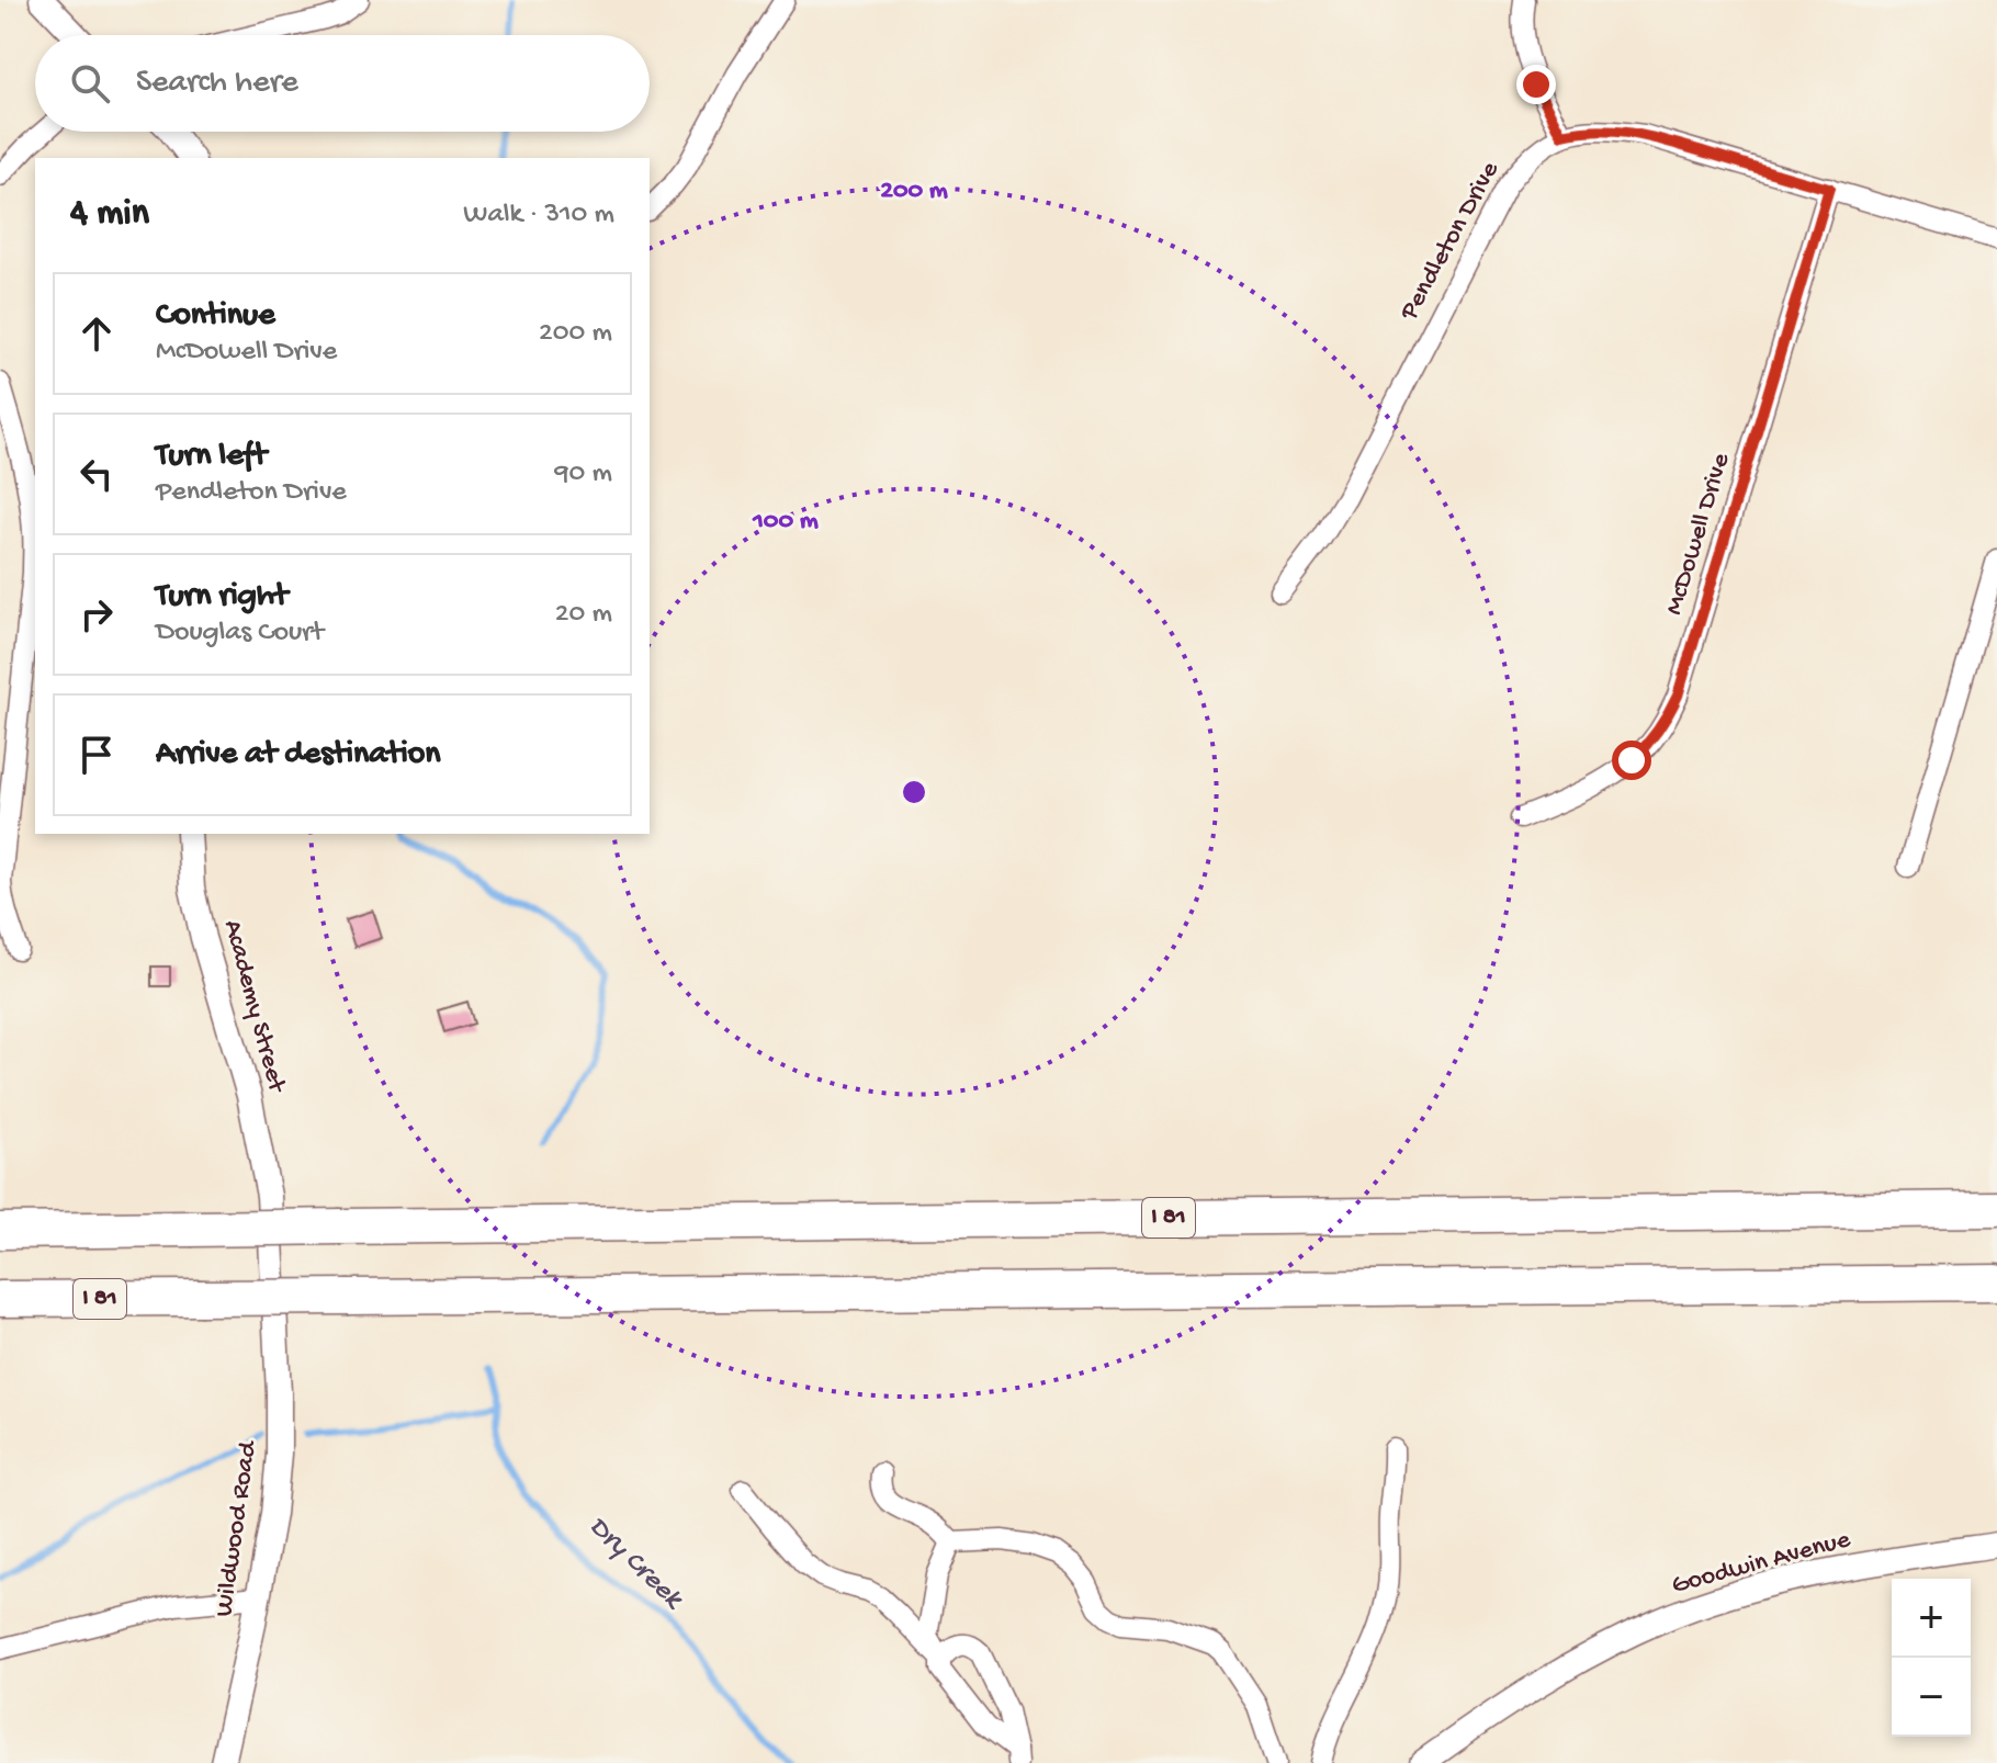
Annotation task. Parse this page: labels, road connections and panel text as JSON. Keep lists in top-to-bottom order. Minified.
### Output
{"streets":{"highway":["I 81"],"street":["Pendleton Drive","McDowell Drive","Academy Street","Wildwood Road","Goodwin Avenue"]},"crossings":[["Academy Street","Wildwood Road"]],"water":["Dry Creek"],"page":{"search":"Search here","heading":["4 min","Walk · 310 m"],"list":[["Continue","McDowell Drive","200 m"],["Turn left","Pendleton Drive","90 m"],["Turn right","Douglas Court","20 m"],"Arrive at destination"],"map_buttons":["+","−"]},"rings":["200 m","100 m"]}
